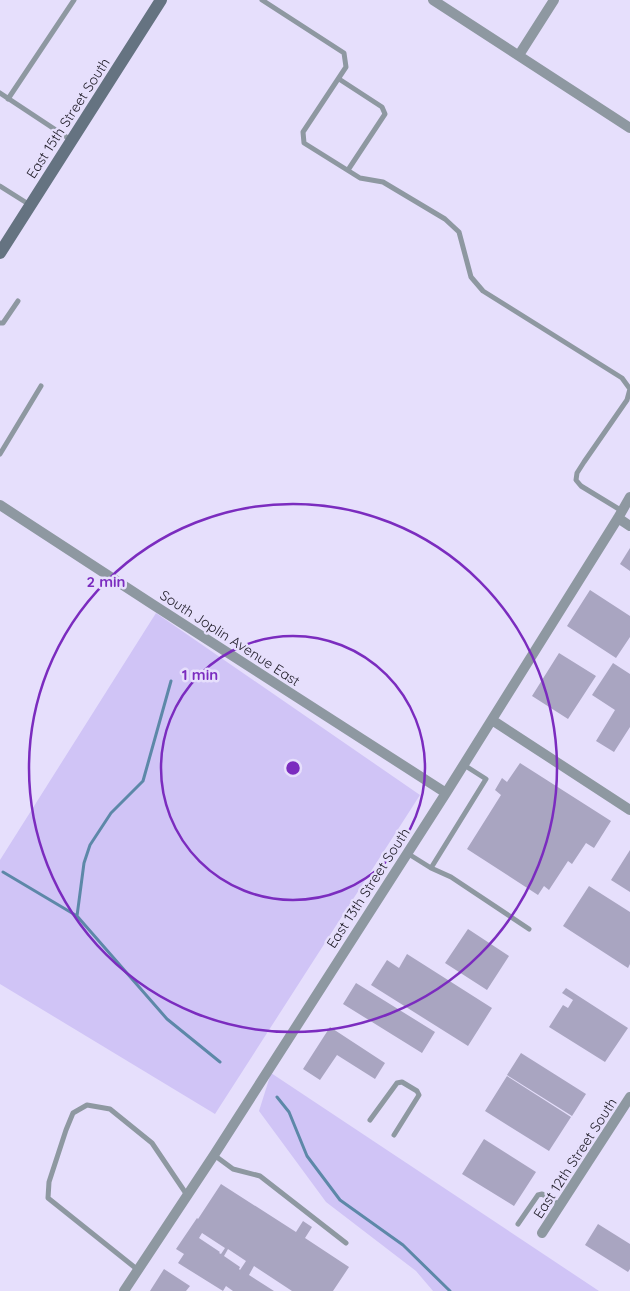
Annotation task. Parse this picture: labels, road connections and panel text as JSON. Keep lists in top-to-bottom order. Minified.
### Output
{"streets":{"main road":["East 15th Street South"],"street":["South Joplin Avenue East","East 13th Street South","East 12th Street South"]},"crossings":[["South Joplin Avenue East","East 13th Street South"]],"rings":["2 min","1 min"]}
